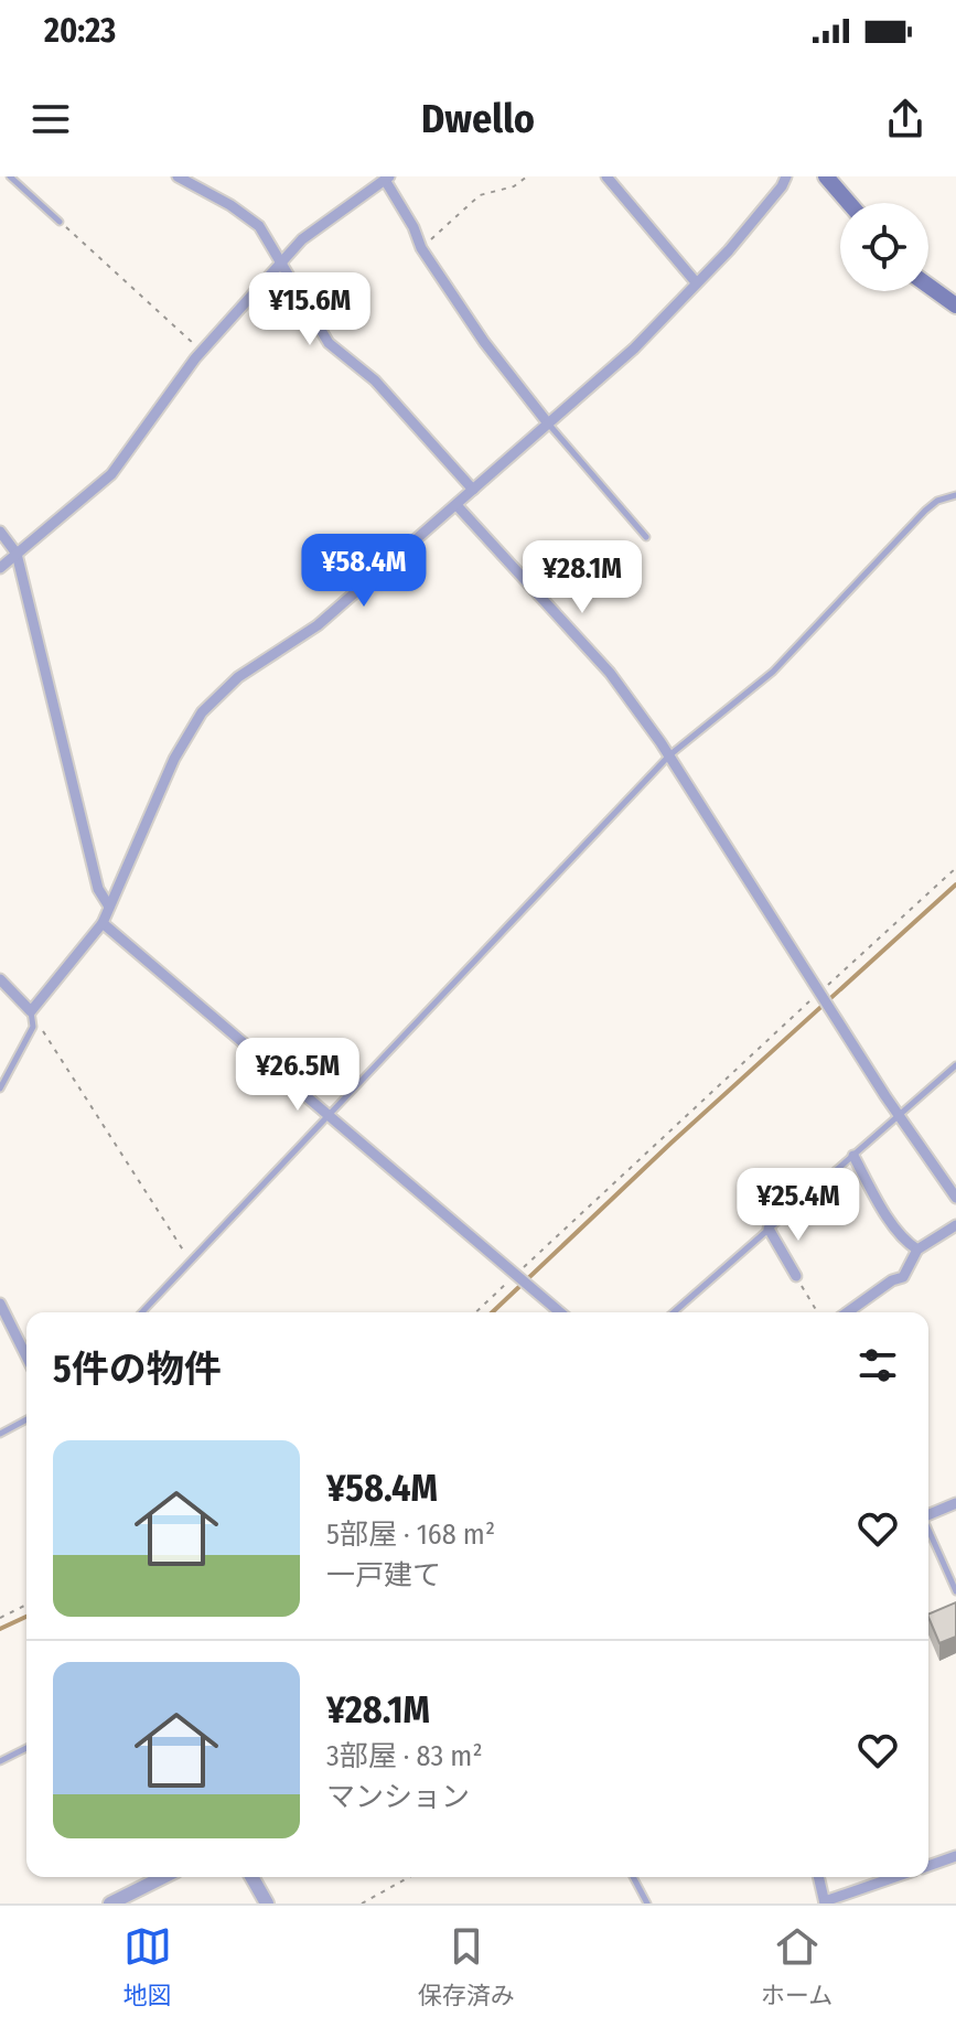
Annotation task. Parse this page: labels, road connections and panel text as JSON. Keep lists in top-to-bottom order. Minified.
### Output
{"page":{"status":"20:23","header":"Dwello","price":["¥15.6M","¥58.4M","¥28.1M","¥26.5M","¥25.4M"],"heading":"5件の物件","list":[{"name":"¥58.4M","note":"5部屋 · 168 m² · 一戸建て"},{"name":"¥28.1M","note":"3部屋 · 83 m² · マンション"}],"tabs":["地図","保存済み","ホーム"]}}
